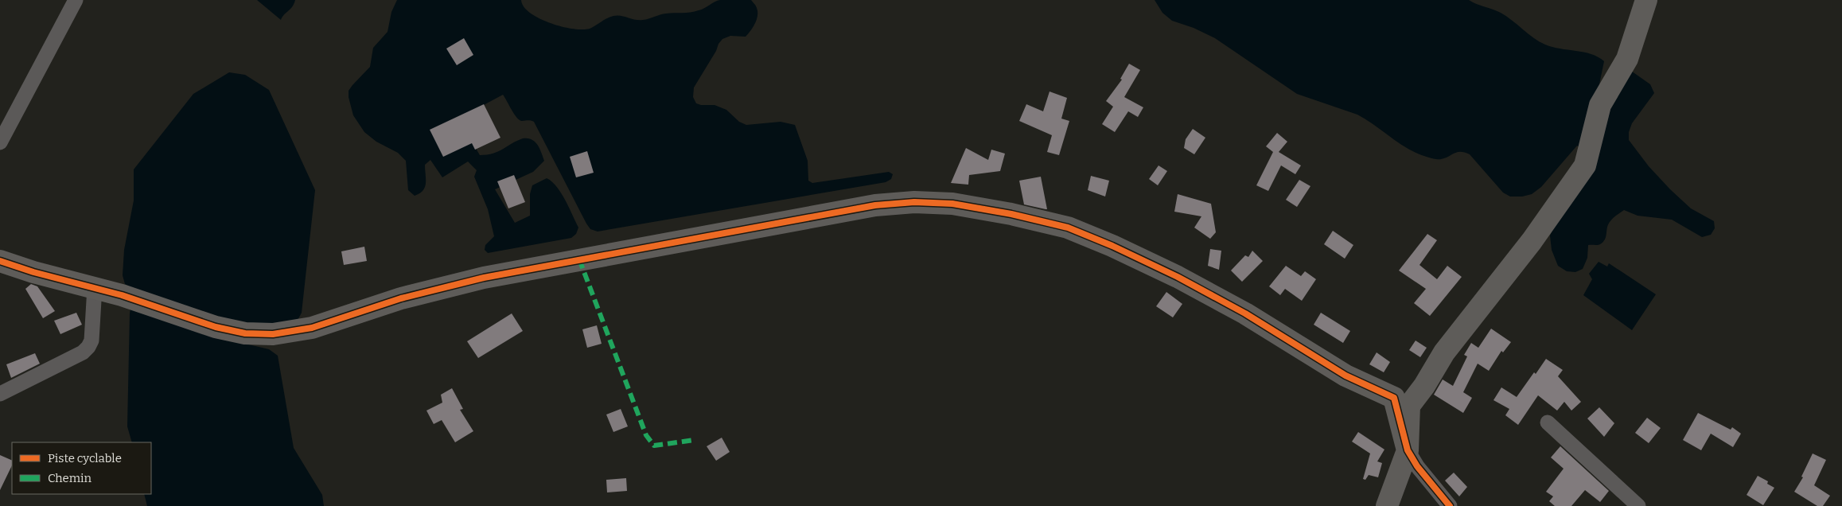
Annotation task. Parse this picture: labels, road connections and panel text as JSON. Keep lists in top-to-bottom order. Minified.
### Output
{"legend":["Piste cyclable","Chemin"]}
